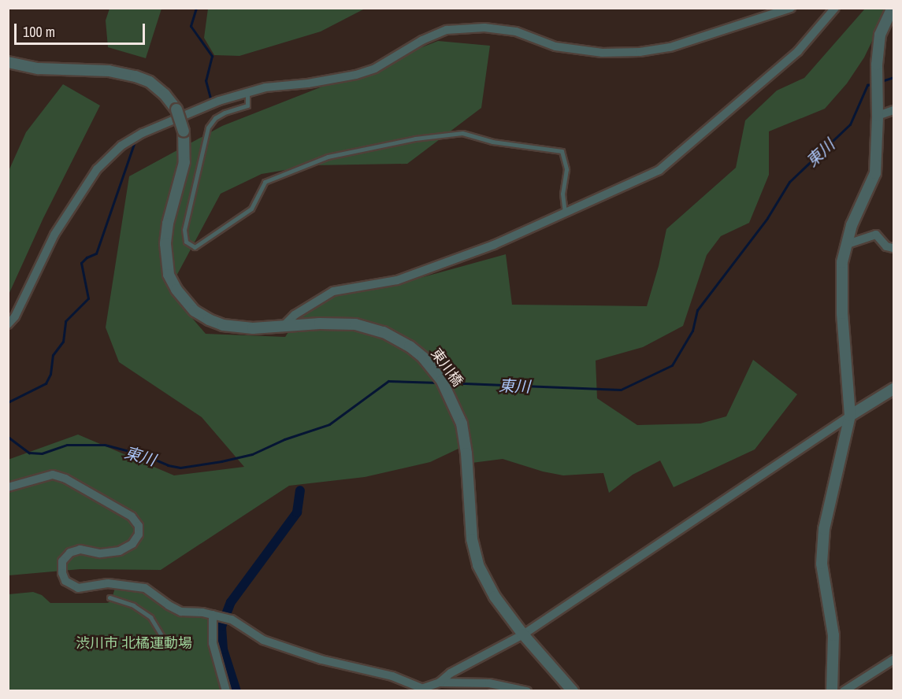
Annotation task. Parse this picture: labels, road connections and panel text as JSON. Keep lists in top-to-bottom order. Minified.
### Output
{"streets":{"street":["東川橋"]},"water":["東川"],"parks":["渋川市 北橘運動場"],"scale_bar":"100 m"}
